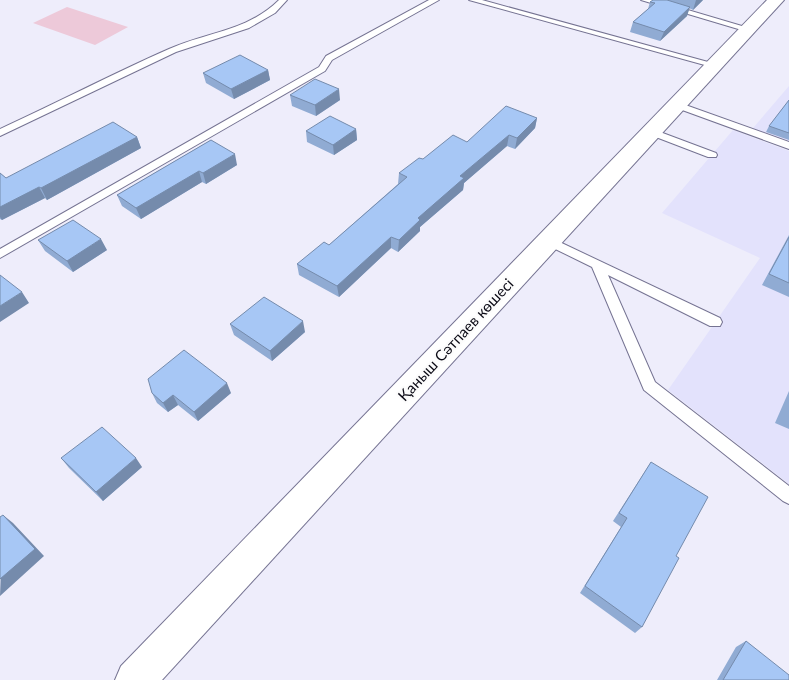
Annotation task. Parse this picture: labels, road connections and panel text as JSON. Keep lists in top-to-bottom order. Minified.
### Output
{"streets":{"street":["Қаныш Сәтпаев көшесі"]}}
